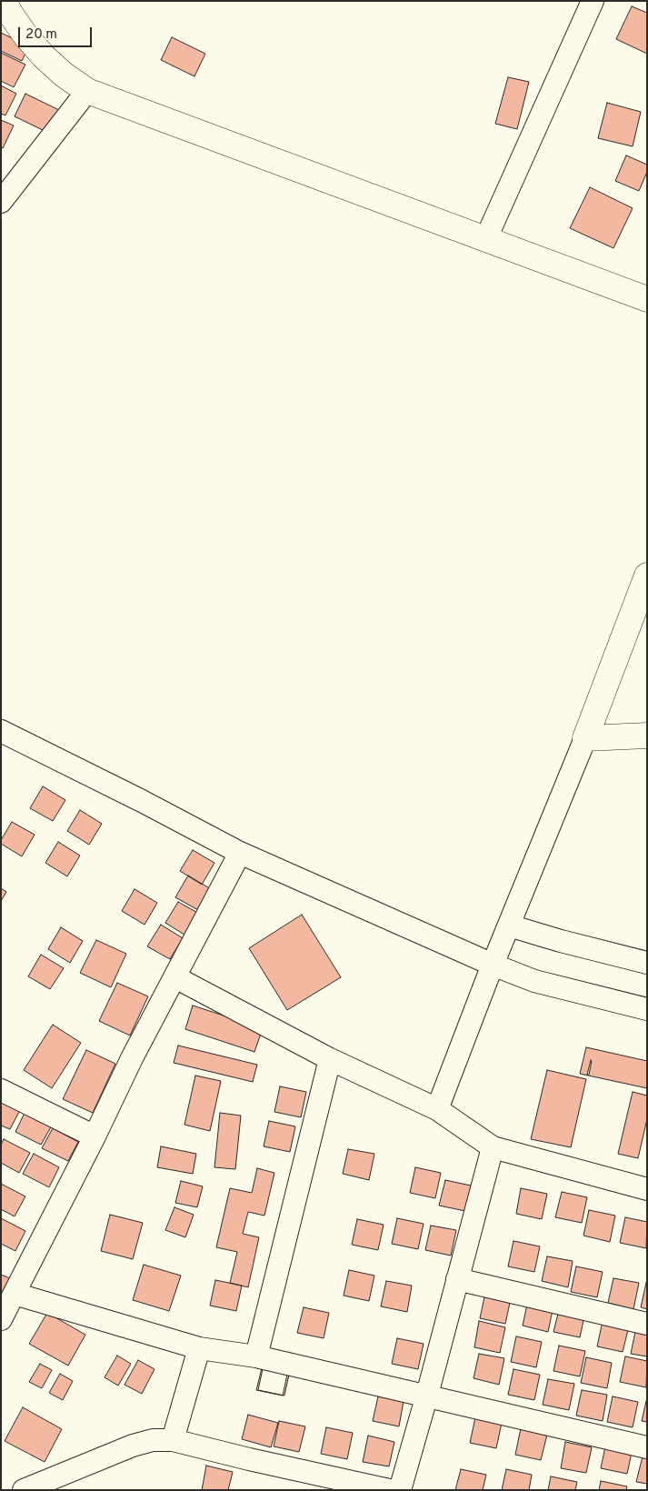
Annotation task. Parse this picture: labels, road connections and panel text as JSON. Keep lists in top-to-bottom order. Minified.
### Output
{"scale_bar":"20 m"}
